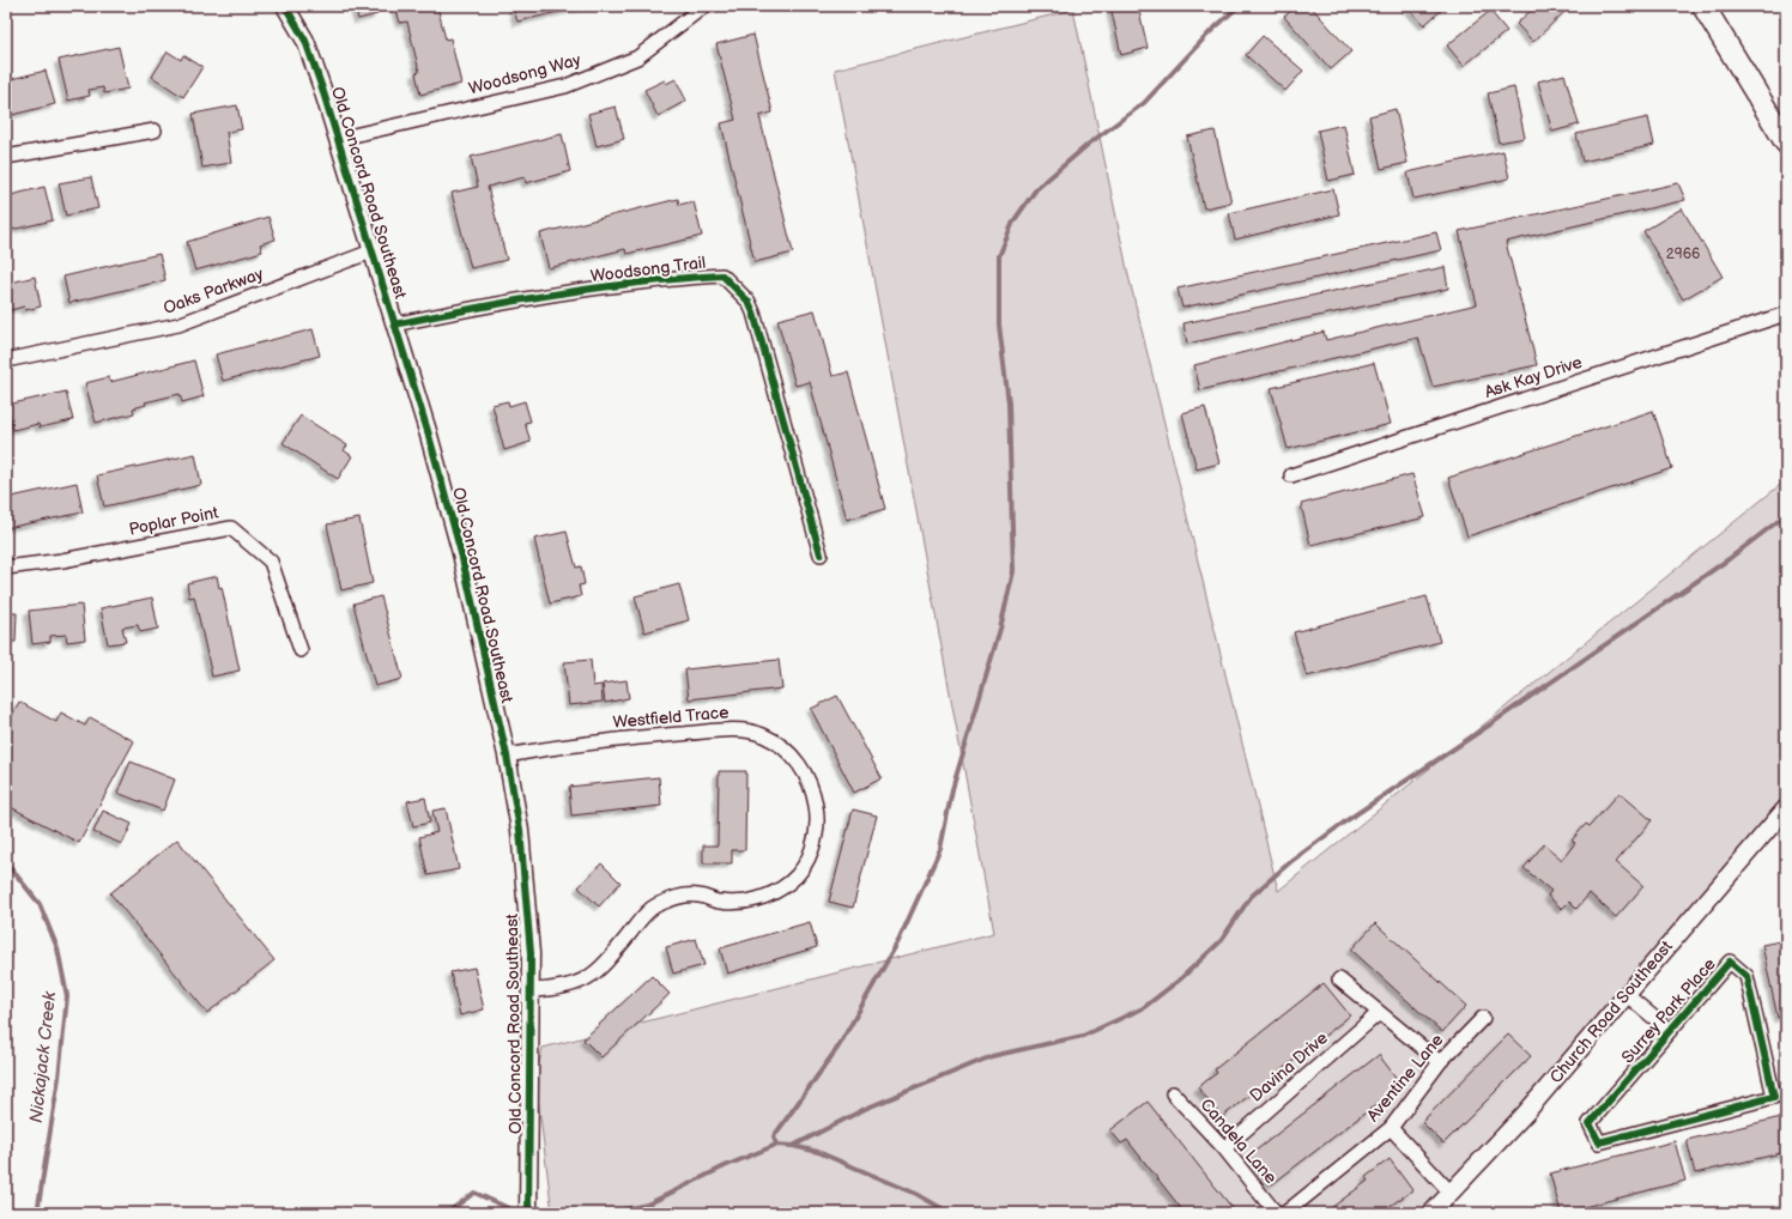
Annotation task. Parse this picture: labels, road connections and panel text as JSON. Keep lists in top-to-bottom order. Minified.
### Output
{"streets":{"street":["Woodsong Way","Old Concord Road Southeast","Woodsong Trail","Oaks Parkway","Ask Kay Drive","Poplar Point","Westfield Trace","Surrey Park Place","Church Road Southeast","Davina Drive","Aventine Lane","Candela Lane"]},"crossings":[["Woodsong Way","Old Concord Road Southeast"],["Old Concord Road Southeast","Woodsong Trail"],["Old Concord Road Southeast","Oaks Parkway"],["Old Concord Road Southeast","Westfield Trace"],["Surrey Park Place","Church Road Southeast"],["Davina Drive","Candela Lane"]],"water":["Nickajack Creek"],"house_numbers":["2966"]}
